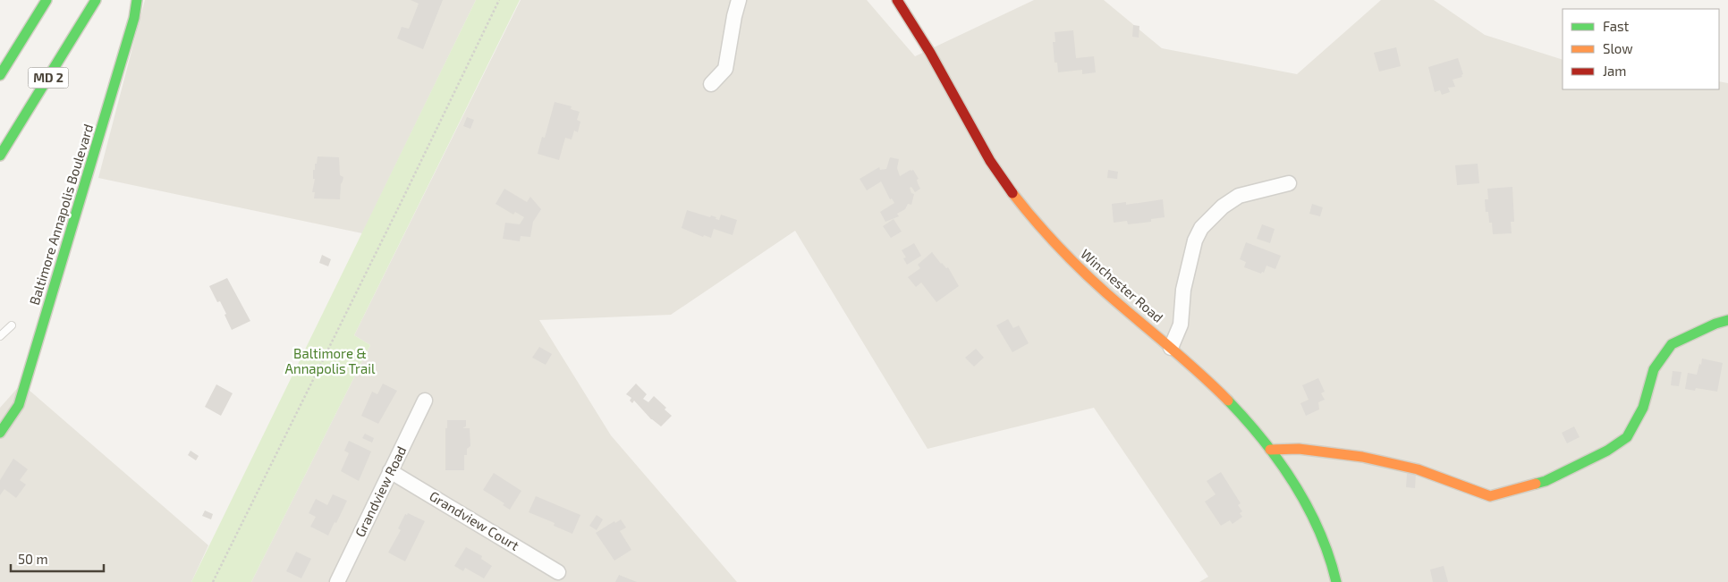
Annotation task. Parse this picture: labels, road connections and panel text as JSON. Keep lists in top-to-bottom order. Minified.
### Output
{"streets":{"main road":["MD 2","Baltimore Annapolis Boulevard","Winchester Road"],"street":["Grandview Road","Grandview Court"]},"crossings":[["Grandview Road","Grandview Court"]],"parks":["Baltimore & Annapolis Trail"],"legend":["Fast","Slow","Jam"],"scale_bar":"50 m"}
